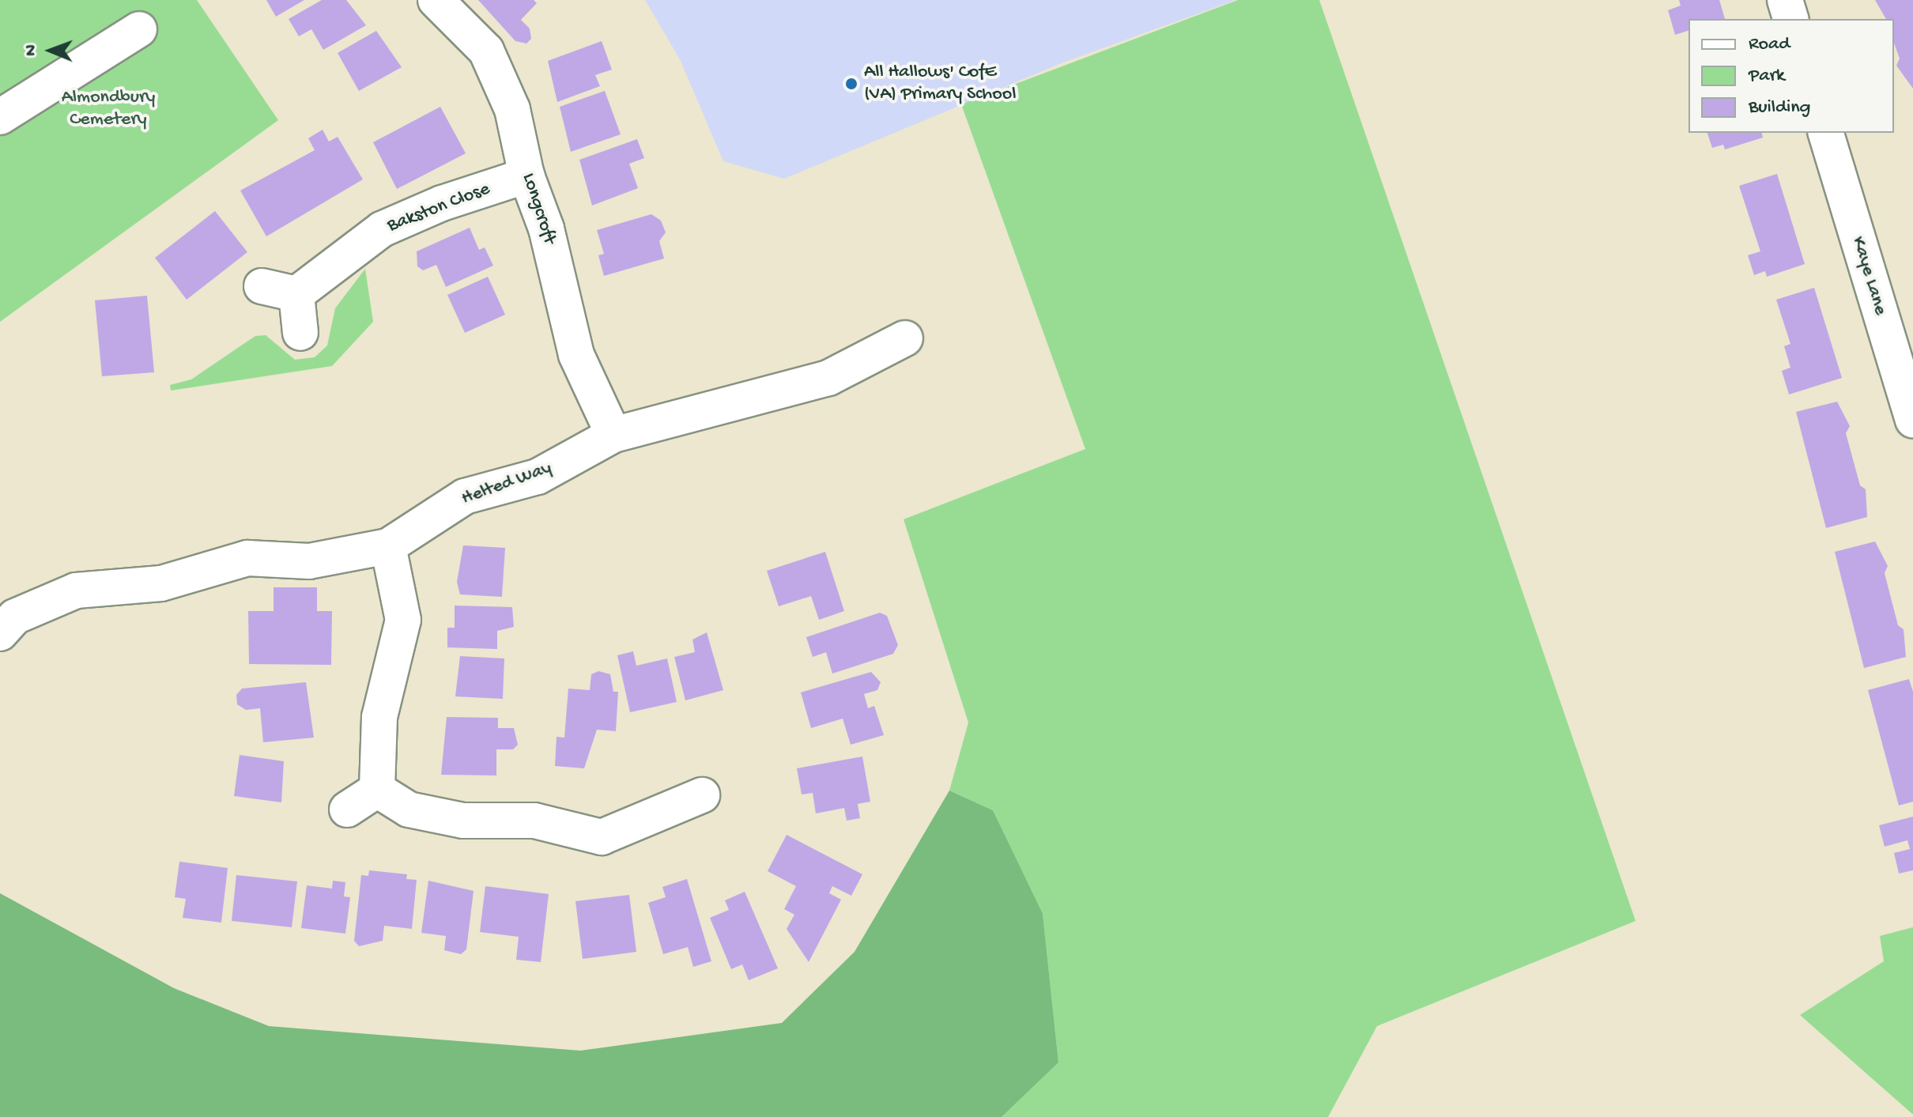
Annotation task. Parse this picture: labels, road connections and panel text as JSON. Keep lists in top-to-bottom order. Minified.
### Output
{"streets":{"street":["Bakston Close","Longcroft","Kaye Lane","Helted Way"]},"crossings":[["Bakston Close","Longcroft"],["Longcroft","Helted Way"]],"parks":["Almondbury Cemetery"],"places":["All Hallows' CofE (VA) Primary School"],"legend":["Road","Park","Building"],"north":"left"}
